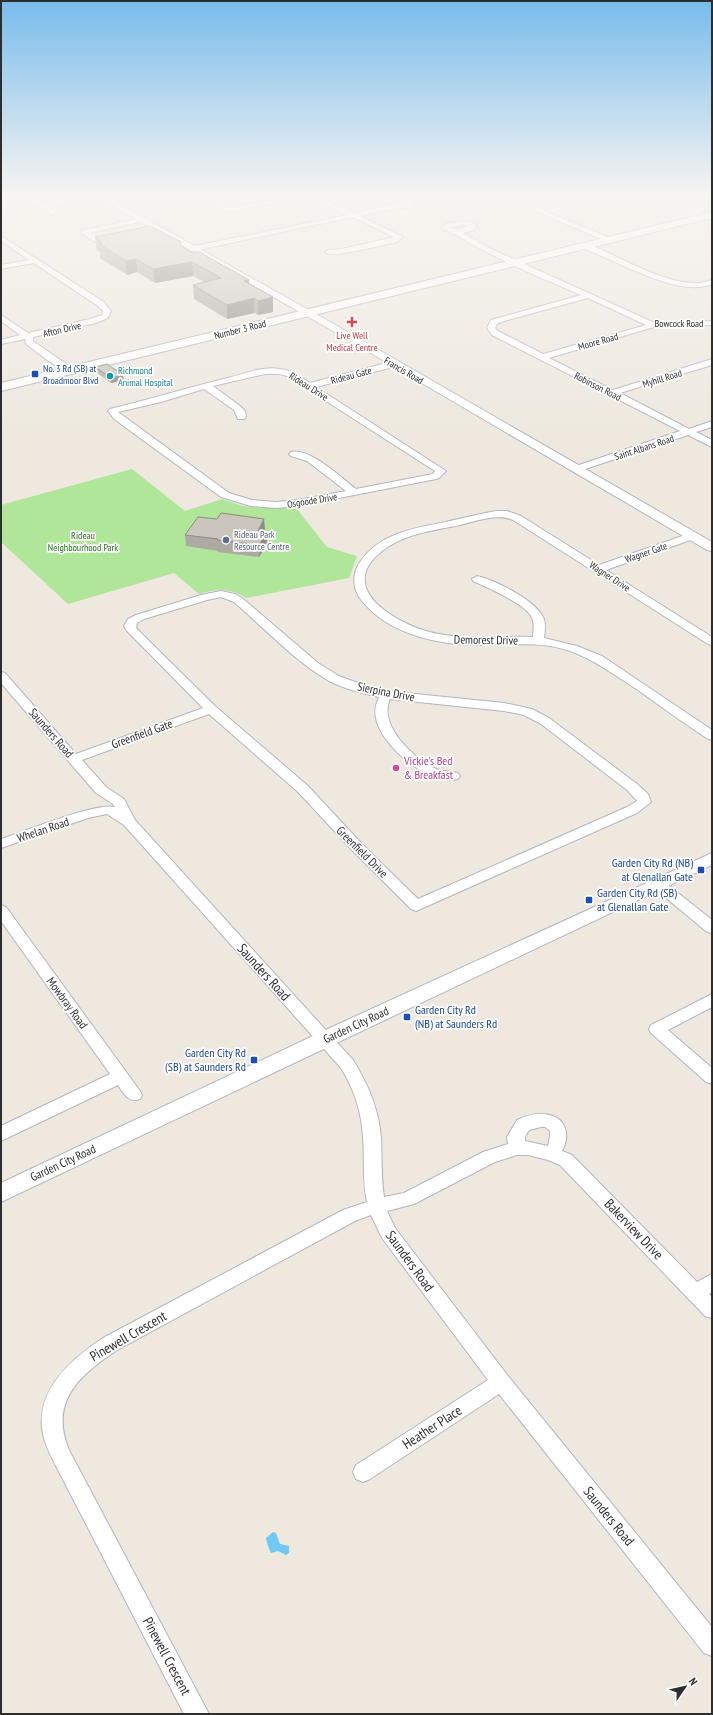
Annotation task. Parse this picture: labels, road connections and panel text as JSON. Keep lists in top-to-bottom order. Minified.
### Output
{"streets":{"main road":["Number 3 Road"],"street":["Bowcock Road","Afton Drive","Moore Road","Francis Road","Rideau Gate","Myhill Road","Rideau Drive","Robinson Road","Saint Albans Road","Osgoode Drive","Wagner Gate","Wagner Drive","Demorest Drive","Sierpina Drive","Saunders Road","Greenfield Gate","Whelan Road","Greenfield Drive","Mowbray Road","Garden City Road","Bakerview Drive","Pinewell Crescent","Heather Place"]},"crossings":[["Bowcock Road","Moore Road"],["Bowcock Road","Robinson Road"],["Number 3 Road","Francis Road"],["Moore Road","Robinson Road"],["Francis Road","Rideau Gate"],["Francis Road","Saint Albans Road"],["Francis Road","Wagner Gate"],["Rideau Gate","Rideau Drive"],["Myhill Road","Robinson Road"],["Rideau Drive","Osgoode Drive"],["Robinson Road","Saint Albans Road"],["Wagner Gate","Wagner Drive"],["Wagner Drive","Demorest Drive"],["Sierpina Drive","Greenfield Drive"],["Saunders Road","Greenfield Gate"],["Saunders Road","Whelan Road"],["Saunders Road","Garden City Road"],["Saunders Road","Bakerview Drive"],["Saunders Road","Pinewell Crescent"],["Saunders Road","Heather Place"],["Greenfield Gate","Greenfield Drive"],["Bakerview Drive","Pinewell Crescent"]],"parks":["Rideau Neighbourhood Park"],"places":{"health":["Live Well Medical Centre"],"transit":["No. 3 Rd (SB) at Broadmoor Blvd","Garden City Rd (NB) at Glenallan Gate","Garden City Rd (SB) at Glenallan Gate","Garden City Rd (NB) at Saunders Rd","Garden City Rd (SB) at Saunders Rd"],"other":["Richmond Animal Hospital","Rideau Park Resource Centre","Vickie's Bed & Breakfast"]},"north":"top right"}
